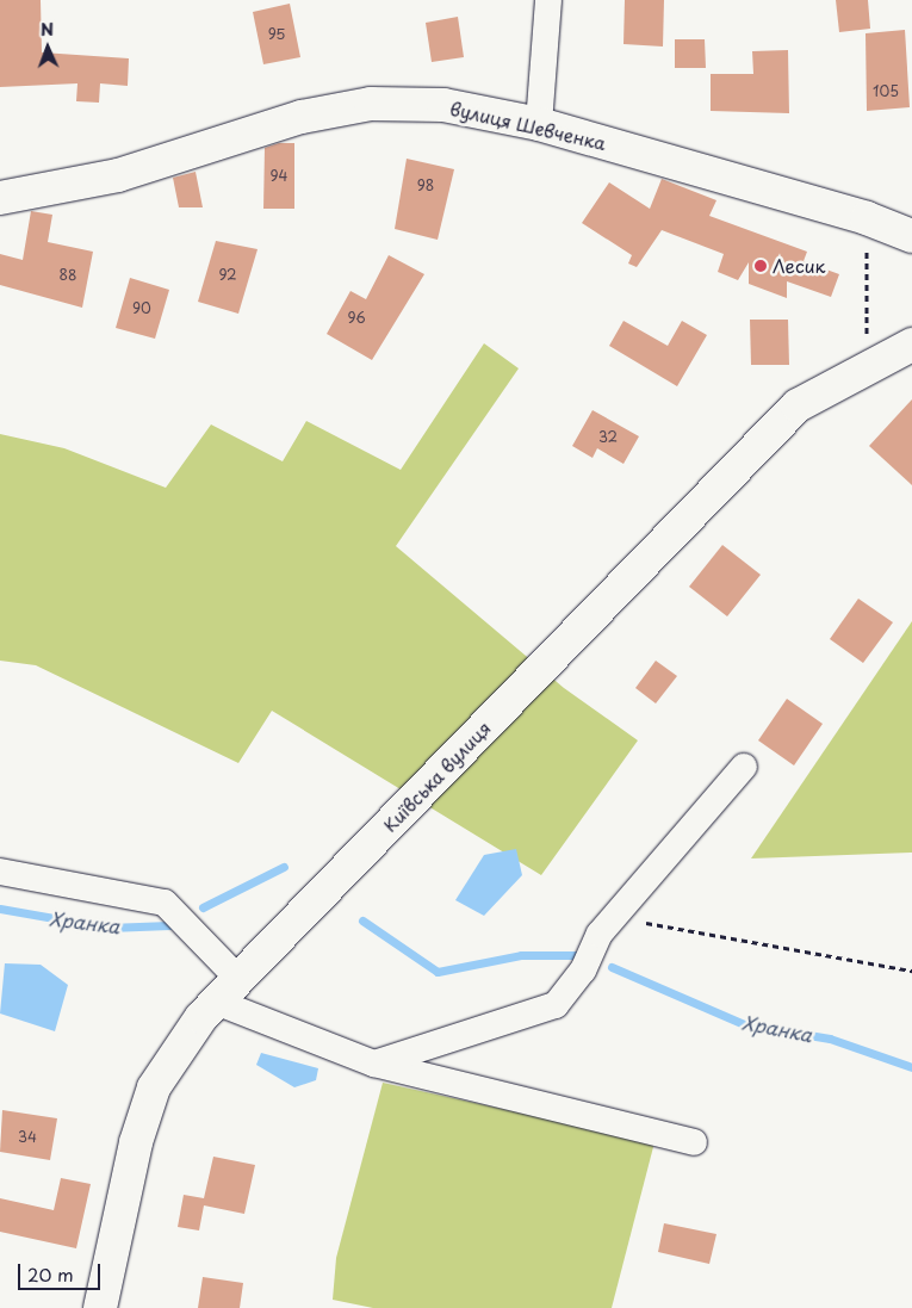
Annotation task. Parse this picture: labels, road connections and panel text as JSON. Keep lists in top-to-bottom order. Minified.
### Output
{"streets":{"street":["вулиця Шевченка","Київська вулиця"]},"water":["Хранка"],"places":["Лесик"],"house_numbers":["95","105","94","98","88","92","90","96","32","34"],"scale_bar":"20 m","north":"top"}
